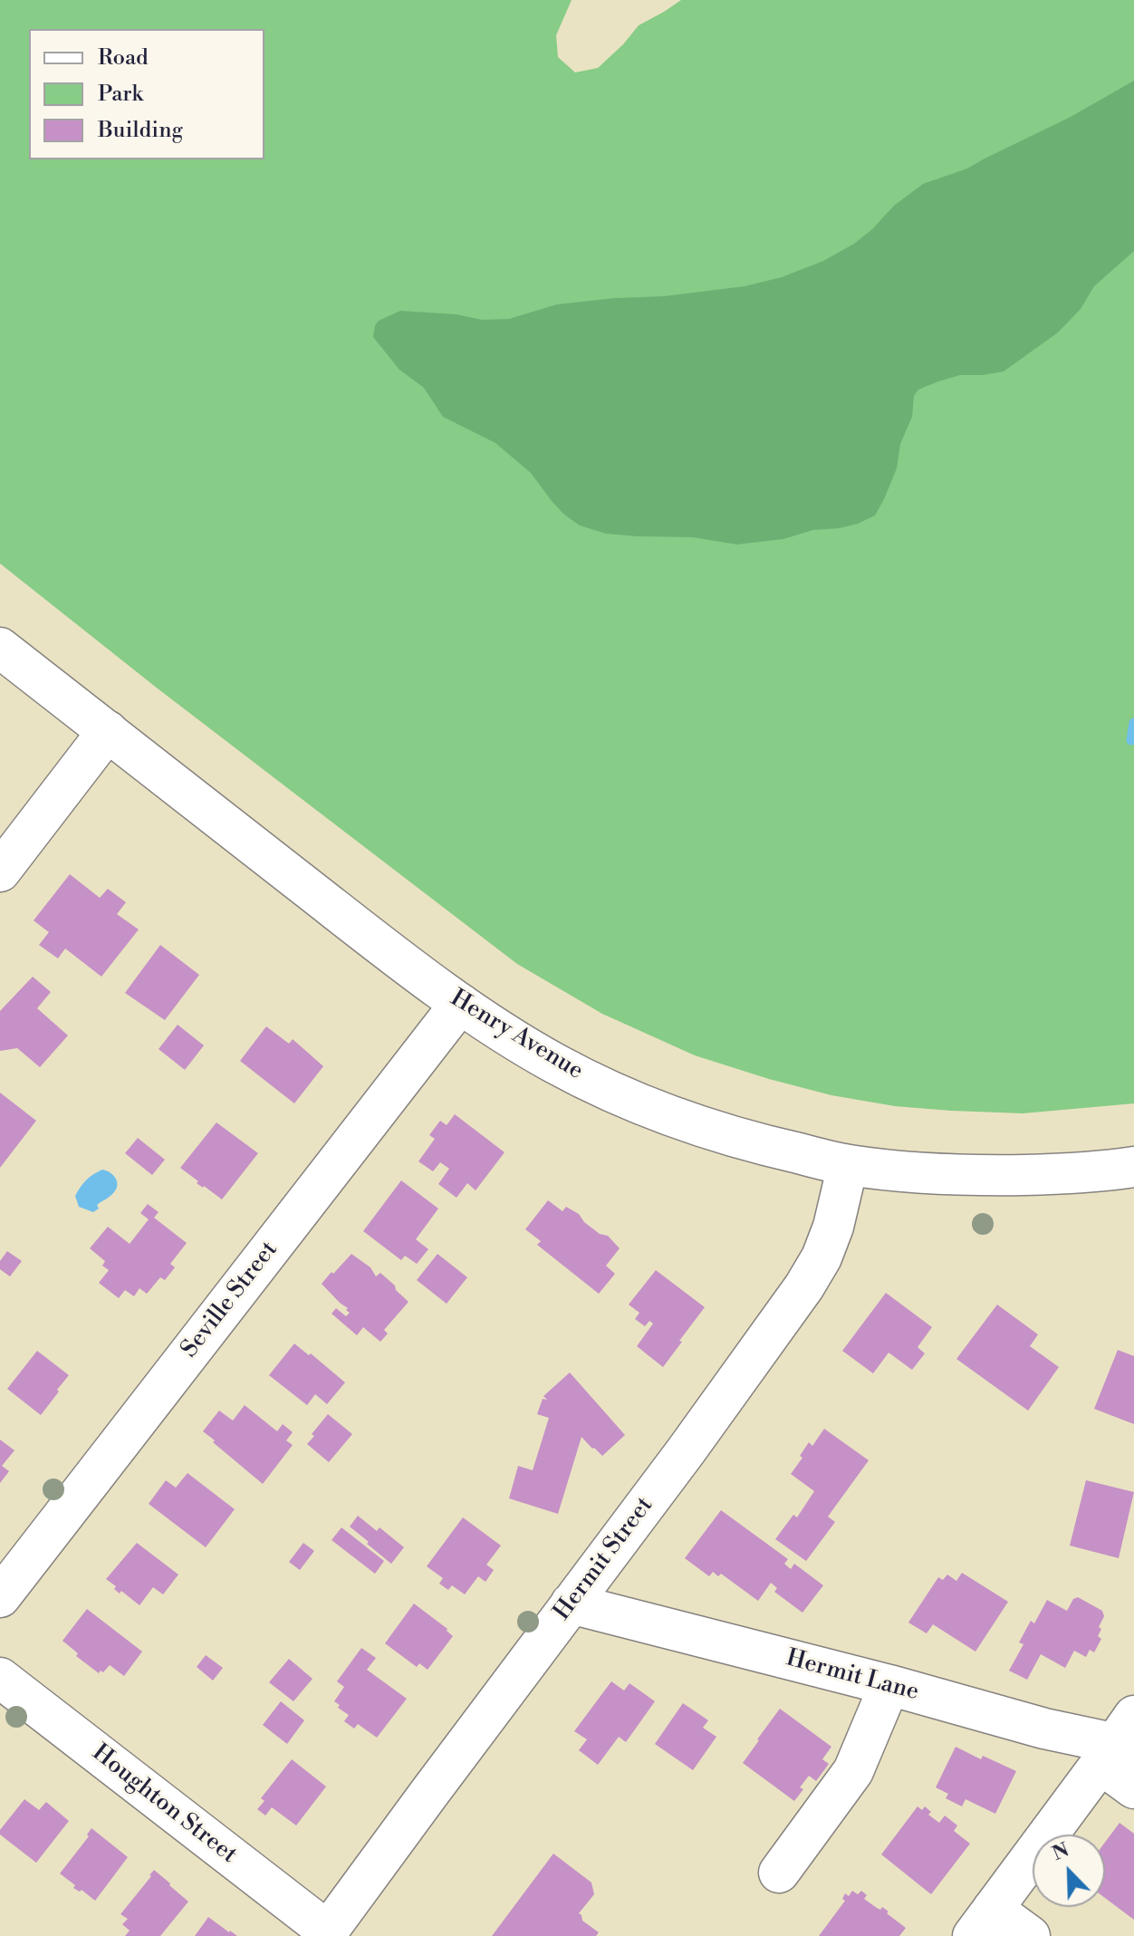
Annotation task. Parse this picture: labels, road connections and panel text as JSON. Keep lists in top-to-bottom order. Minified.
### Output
{"streets":{"street":["Henry Avenue","Seville Street","Hermit Street","Hermit Lane","Houghton Street"]},"crossings":[["Henry Avenue","Seville Street"],["Henry Avenue","Hermit Street"],["Hermit Street","Hermit Lane"],["Hermit Street","Houghton Street"]],"legend":["Road","Park","Building"],"north":"top left"}
